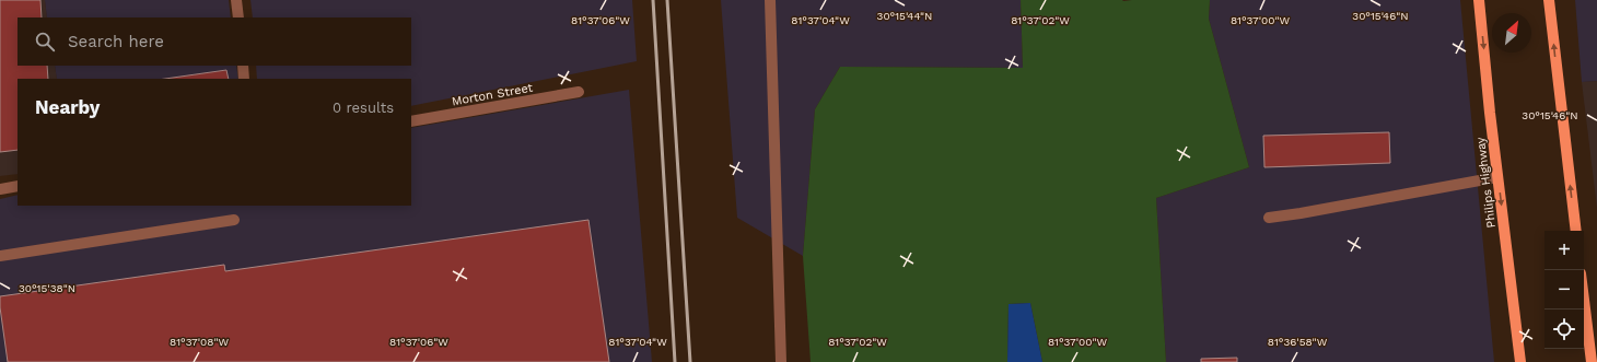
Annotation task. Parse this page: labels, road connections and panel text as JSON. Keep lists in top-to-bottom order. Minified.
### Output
{"streets":{"main road":["Philips Highway"],"street":["Morton Street"]},"north":"top right","page":{"search":"Search here","heading":["Nearby","0 results"],"map_buttons":["+","−"]},"coordinates":["30°15'46\"N","30°15'44\"N","81°37'06\"W","81°37'04\"W","81°37'02\"W","81°37'00\"W","30°15'38\"N","81°37'08\"W","81°36'58\"W"]}
